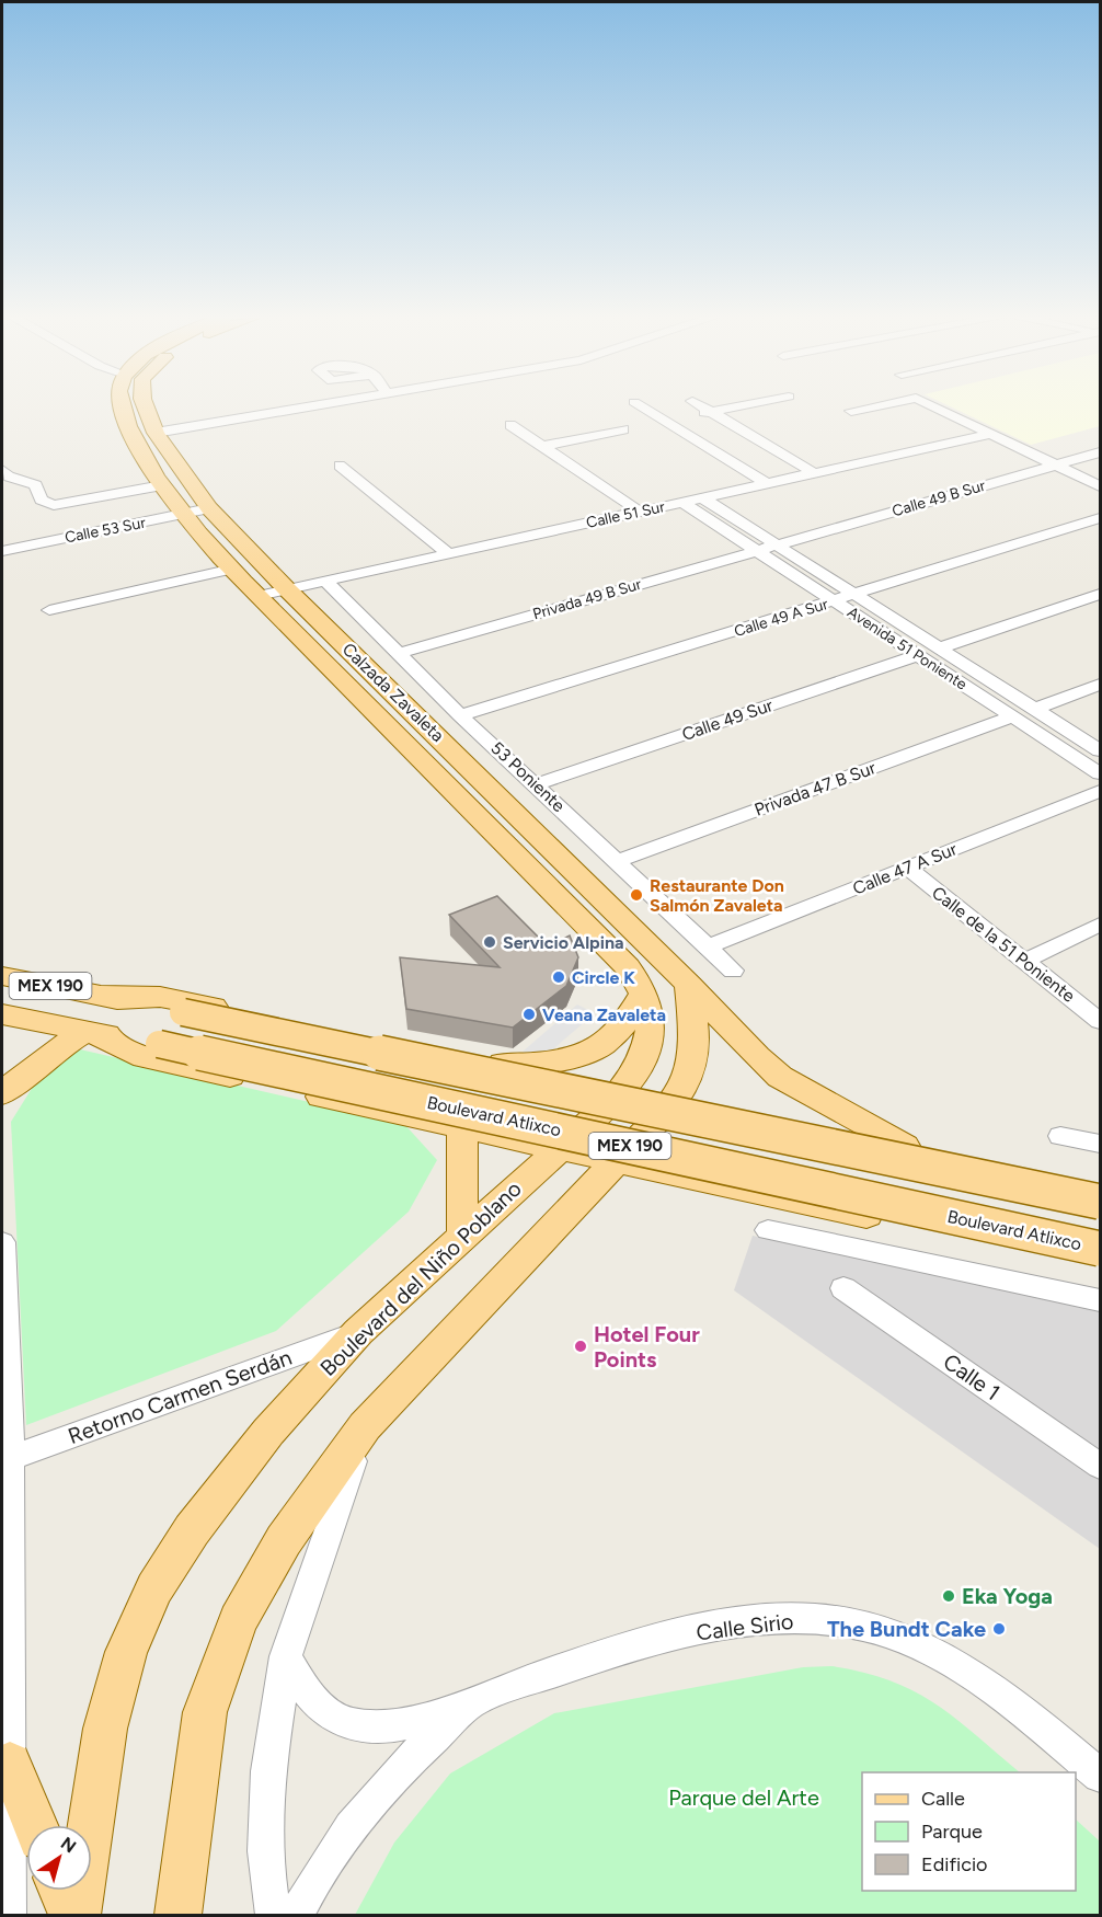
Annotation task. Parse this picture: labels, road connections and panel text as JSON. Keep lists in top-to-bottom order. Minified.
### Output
{"streets":{"main road":["Calzada Zavaleta","MEX 190","Boulevard Atlixco","Boulevard del Niño Poblano"],"street":["Calle 49 B Sur","Calle 51 Sur","Calle 53 Sur","Privada 49 B Sur","Calle 49 A Sur","Avenida 51 Poniente","Calle 49 Sur","53 Poniente","Privada 47 B Sur","Calle 47 A Sur","Calle de la 51 Poniente","Calle 1","Retorno Carmen Serdán","Calle Sirio"]},"crossings":[["Calle 49 B Sur","Privada 49 B Sur"],["Calle 49 B Sur","Avenida 51 Poniente"],["Calle 51 Sur","Avenida 51 Poniente"],["Calle 51 Sur","Calzada Zavaleta"],["Calle 51 Sur","53 Poniente"],["Calle 53 Sur","Calzada Zavaleta"],["Privada 49 B Sur","Avenida 51 Poniente"],["Privada 49 B Sur","53 Poniente"],["Calle 49 A Sur","Avenida 51 Poniente"],["Calle 49 A Sur","53 Poniente"],["Avenida 51 Poniente","Calle 49 Sur"],["Avenida 51 Poniente","Privada 47 B Sur"],["Calzada Zavaleta","Boulevard del Niño Poblano"],["Calle 49 Sur","53 Poniente"],["53 Poniente","Privada 47 B Sur"],["53 Poniente","Calle 47 A Sur"],["Calle 47 A Sur","Calle de la 51 Poniente"],["Boulevard del Niño Poblano","Retorno Carmen Serdán"]],"parks":["Parque del Arte"],"places":["Restaurante Don Salmón Zavaleta","Servicio Alpina","Circle K","Veana Zavaleta","Hotel Four Points","Eka Yoga","The Bundt Cake"],"legend":["Calle","Parque","Edificio"],"north":"top right"}
